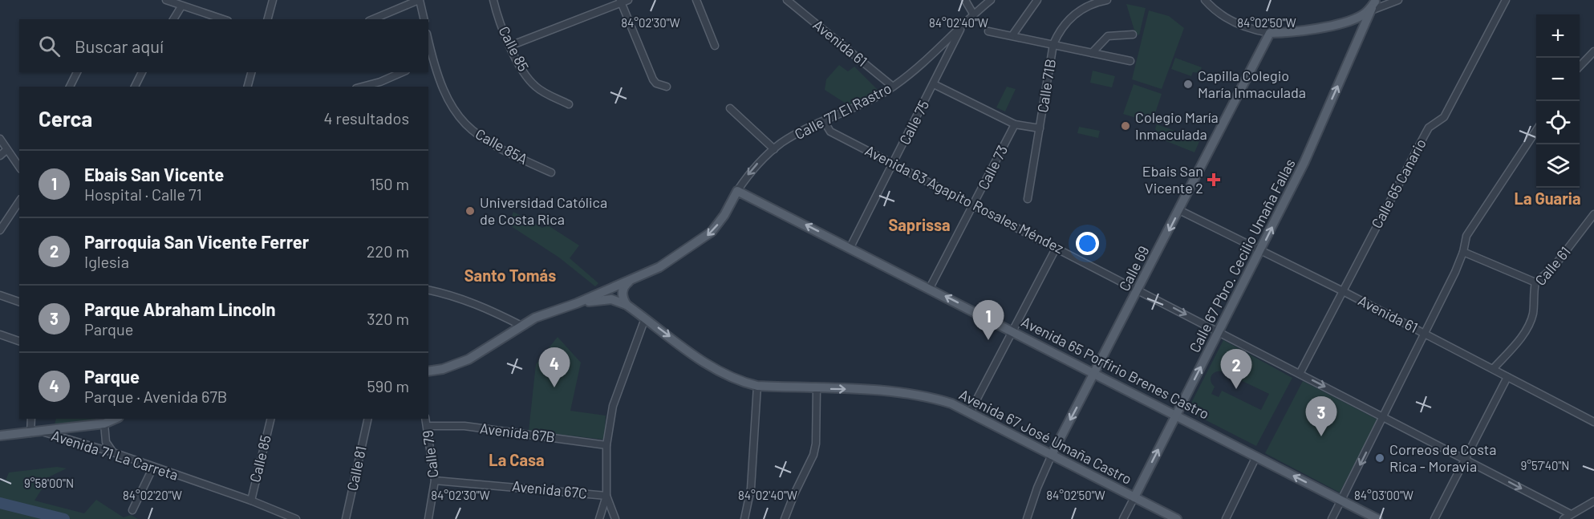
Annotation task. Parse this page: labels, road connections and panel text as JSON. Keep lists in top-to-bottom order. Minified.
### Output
{"streets":{"main road":["Calle 67 Pbro. Cecilio Umaña Fallas","Calle 69","Avenida 65 Porfirio Brenes Castro","Avenida 67 José Umaña Castro"],"street":["Avenida 61","Calle 85","Calle 71B","Calle 77 El Rastro","Calle 75","Calle 85A","Calle 73","Calle 65 Canario","Avenida 63 Agapito Rosales Méndez","Calle 61","Avenida 67B","Calle 79","Avenida 71 La Carreta","Calle 81","Avenida 67C"]},"crossings":[["Avenida 61","Calle 77 El Rastro"],["Avenida 61","Calle 65 Canario"],["Avenida 61","Calle 67 Pbro. Cecilio Umaña Fallas"],["Avenida 61","Calle 61"],["Avenida 61","Calle 69"],["Calle 85","Avenida 71 La Carreta"],["Calle 77 El Rastro","Calle 75"],["Calle 77 El Rastro","Avenida 63 Agapito Rosales Méndez"],["Calle 77 El Rastro","Avenida 65 Porfirio Brenes Castro"],["Calle 75","Avenida 63 Agapito Rosales Méndez"],["Calle 75","Avenida 65 Porfirio Brenes Castro"],["Calle 73","Avenida 63 Agapito Rosales Méndez"],["Calle 73","Avenida 65 Porfirio Brenes Castro"],["Calle 65 Canario","Avenida 63 Agapito Rosales Méndez"],["Avenida 63 Agapito Rosales Méndez","Calle 67 Pbro. Cecilio Umaña Fallas"],["Avenida 63 Agapito Rosales Méndez","Calle 69"],["Calle 67 Pbro. Cecilio Umaña Fallas","Avenida 65 Porfirio Brenes Castro"],["Calle 67 Pbro. Cecilio Umaña Fallas","Avenida 67 José Umaña Castro"],["Calle 69","Avenida 65 Porfirio Brenes Castro"],["Calle 69","Avenida 67 José Umaña Castro"],["Avenida 67B","Calle 79"],["Calle 79","Avenida 67C"]],"one_way":["Avenida 63 Agapito Rosales Méndez","Calle 67 Pbro. Cecilio Umaña Fallas","Avenida 65 Porfirio Brenes Castro","Avenida 67 José Umaña Castro"],"districts":["La Guaria","Saprissa","Santo Tomás","La Casa"],"places":{"other":["Capilla Colegio María Inmaculada","Colegio María Inmaculada","Universidad Católica de Costa Rica","Correos de Costa Rica - Moravia"],"health":["Ebais San Vicente 2"]},"page":{"map_buttons":["+","−"],"search":"Buscar aquí","heading":["Cerca","4 resultados"],"list":[{"mark":"1","name":"Ebais San Vicente","note":"Hospital · Calle 71","value":"150 m"},{"mark":"2","name":"Parroquia San Vicente Ferrer","note":"Iglesia","value":"220 m"},{"mark":"3","name":"Parque Abraham Lincoln","note":"Parque","value":"320 m"},{"mark":"4","name":"Parque","note":"Parque · Avenida 67B","value":"590 m"}],"pins":["1","4","2","3"]},"coordinates":["84°02'30\"W","84°02'40\"W","84°02'50\"W","9°57'40\"N","9°58'00\"N","84°02'20\"W","84°03'00\"W"]}
